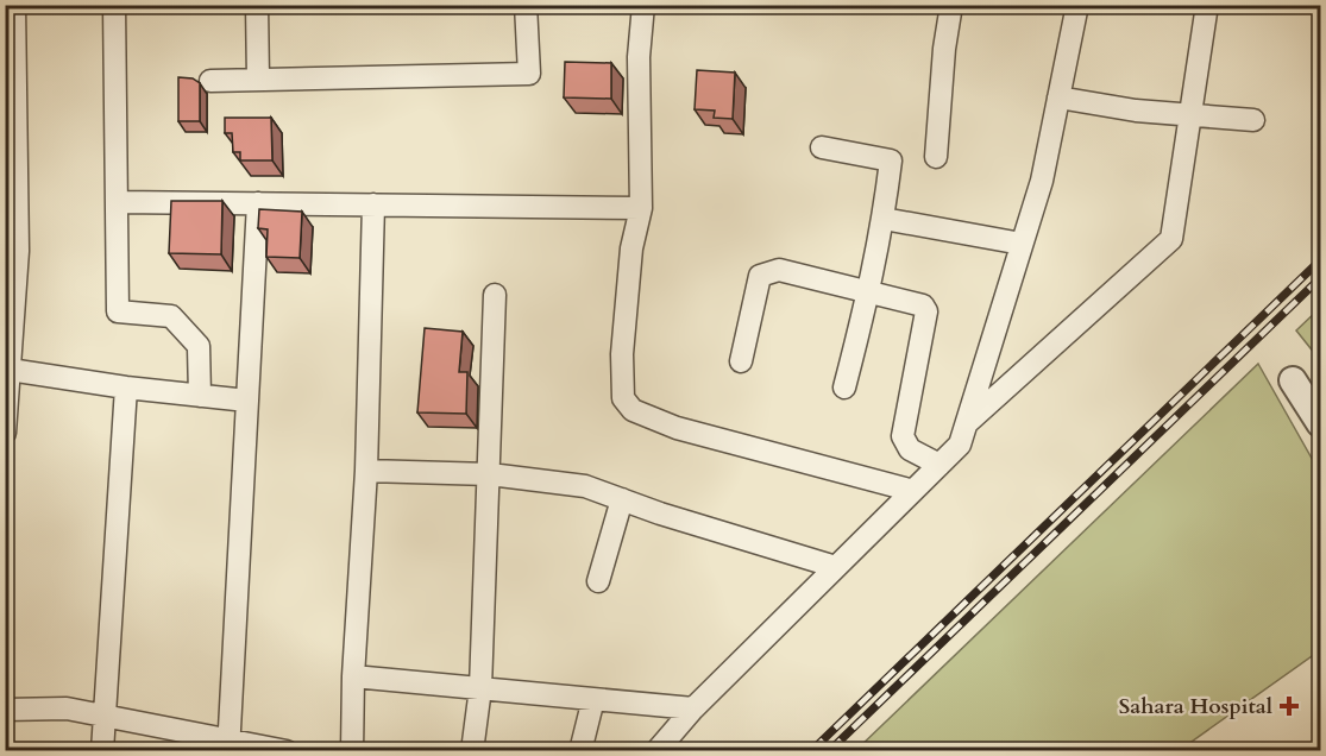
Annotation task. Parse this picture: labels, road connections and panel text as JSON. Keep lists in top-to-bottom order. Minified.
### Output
{"places":{"health":["Sahara Hospital"]}}
